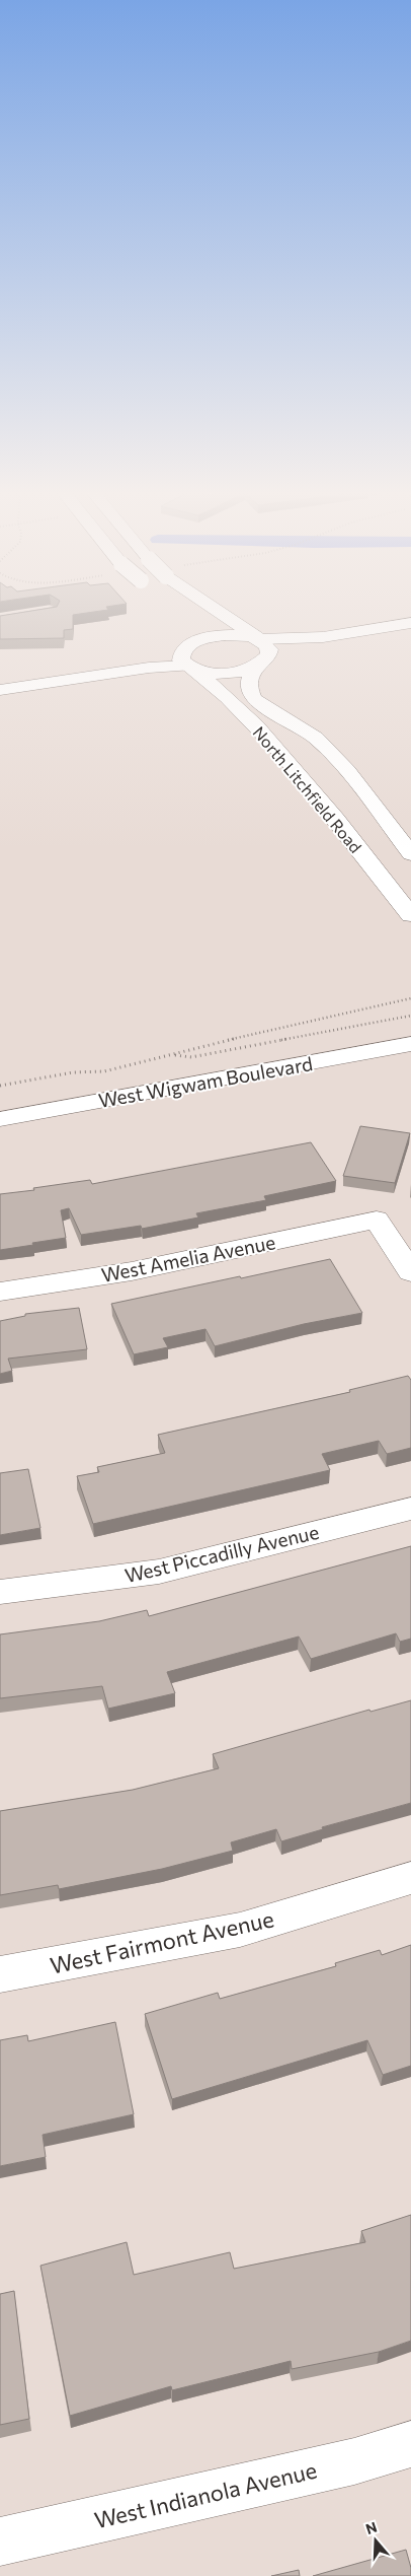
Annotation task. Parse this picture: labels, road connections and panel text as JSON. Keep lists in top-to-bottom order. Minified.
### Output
{"streets":{"main road":["North Litchfield Road","West Wigwam Boulevard","West Amelia Avenue","West Piccadilly Avenue","West Fairmont Avenue","West Indianola Avenue"]},"north":"top"}
